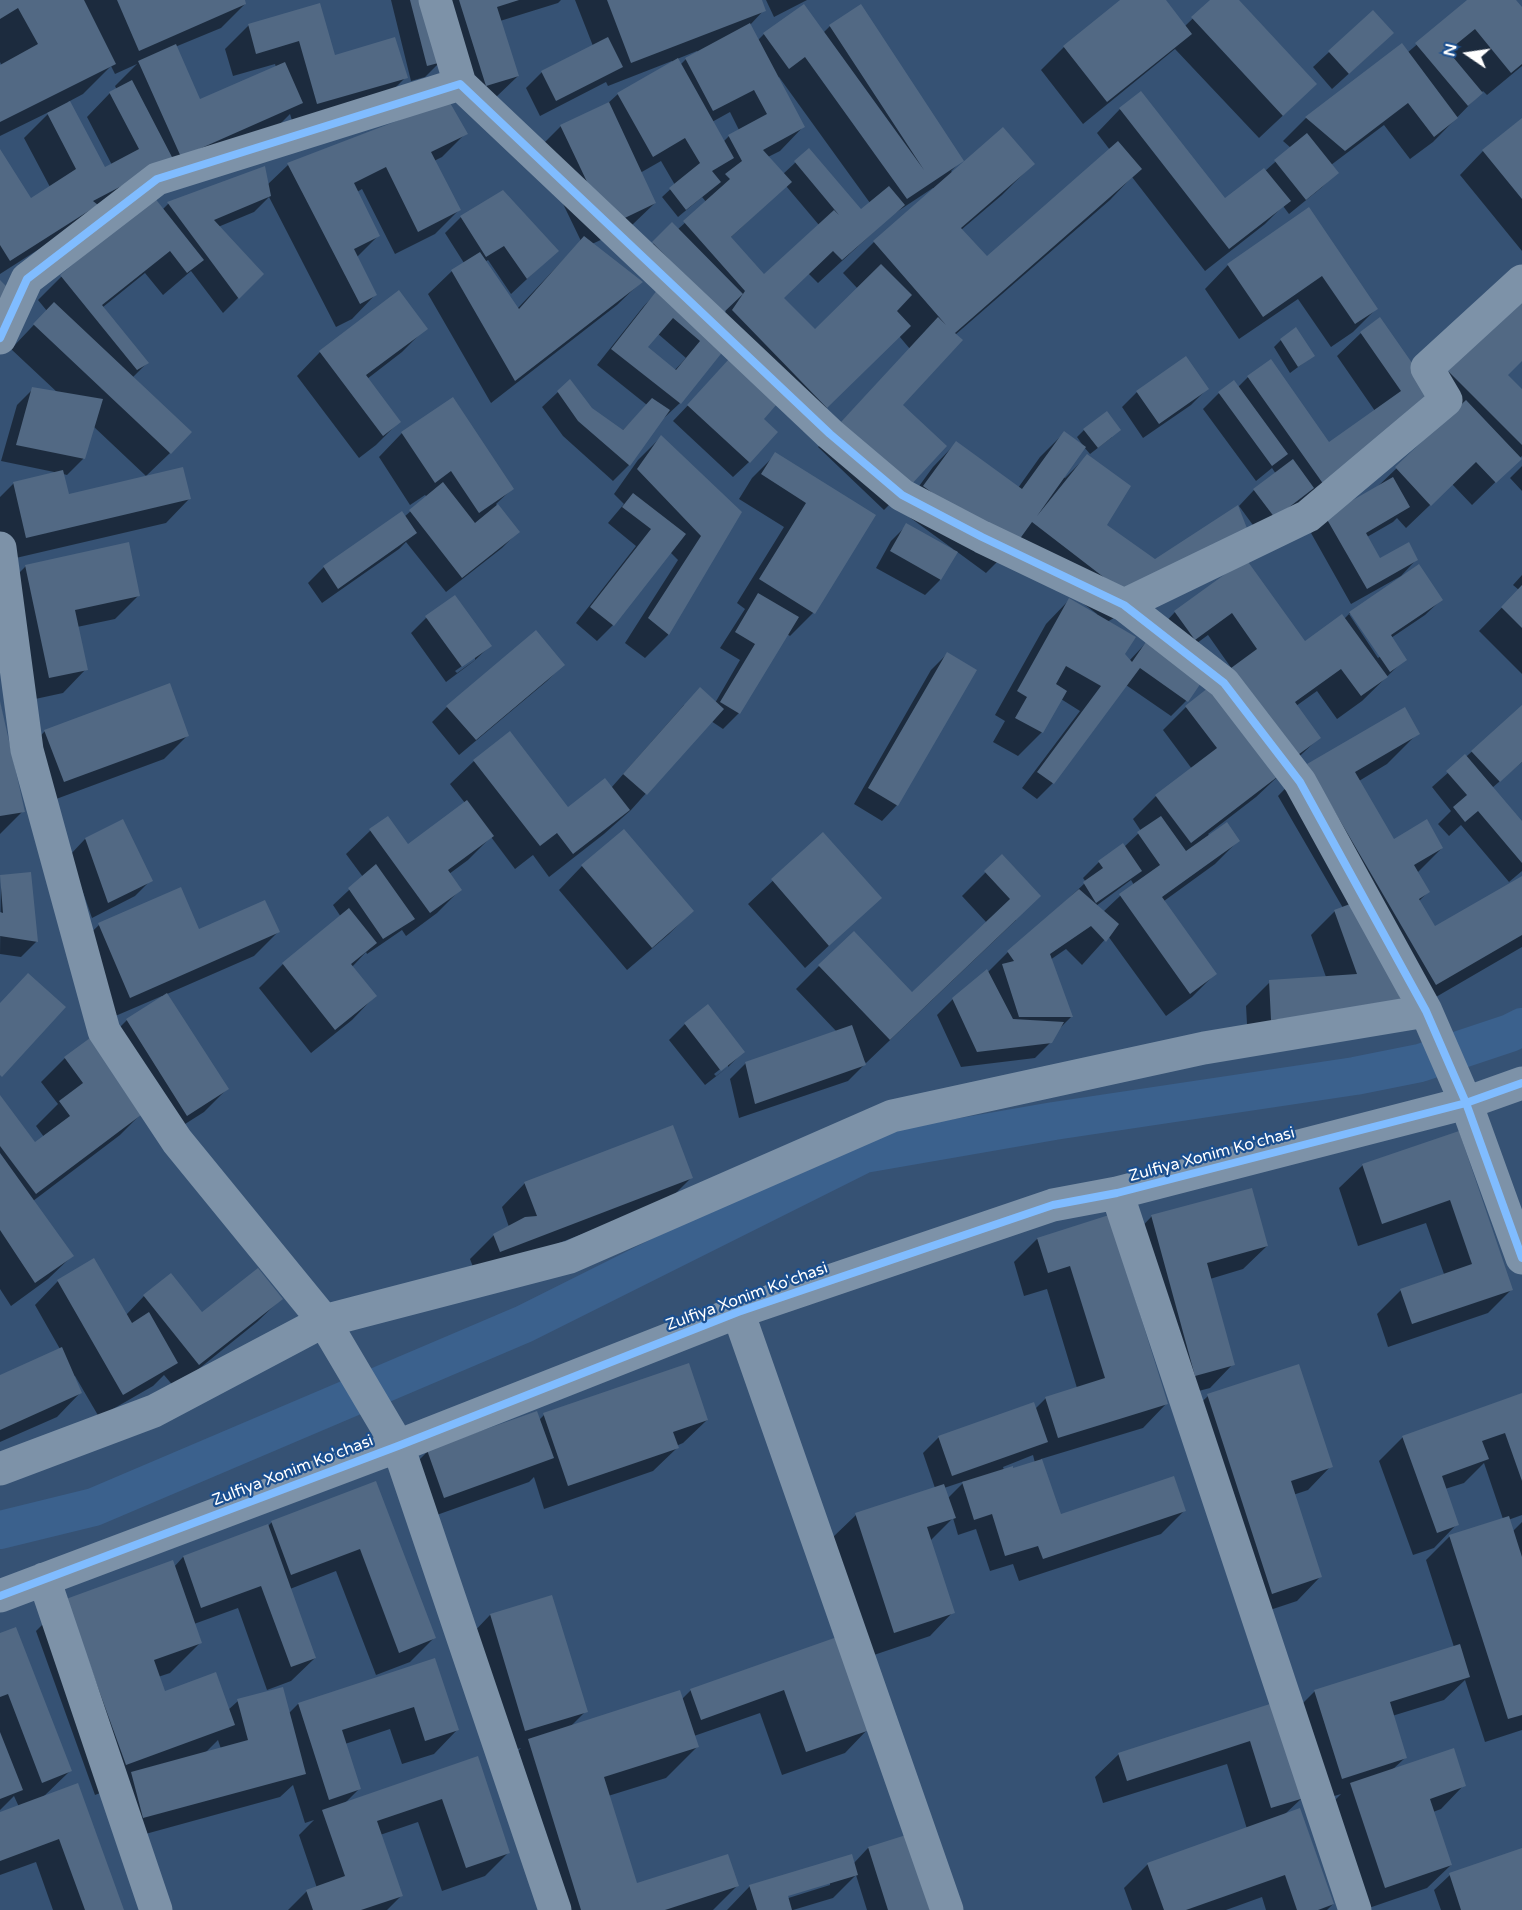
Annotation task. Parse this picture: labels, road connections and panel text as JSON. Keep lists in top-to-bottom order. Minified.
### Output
{"streets":{"street":["Zulfiya Xonim Ko'chasi"]},"north":"left"}
